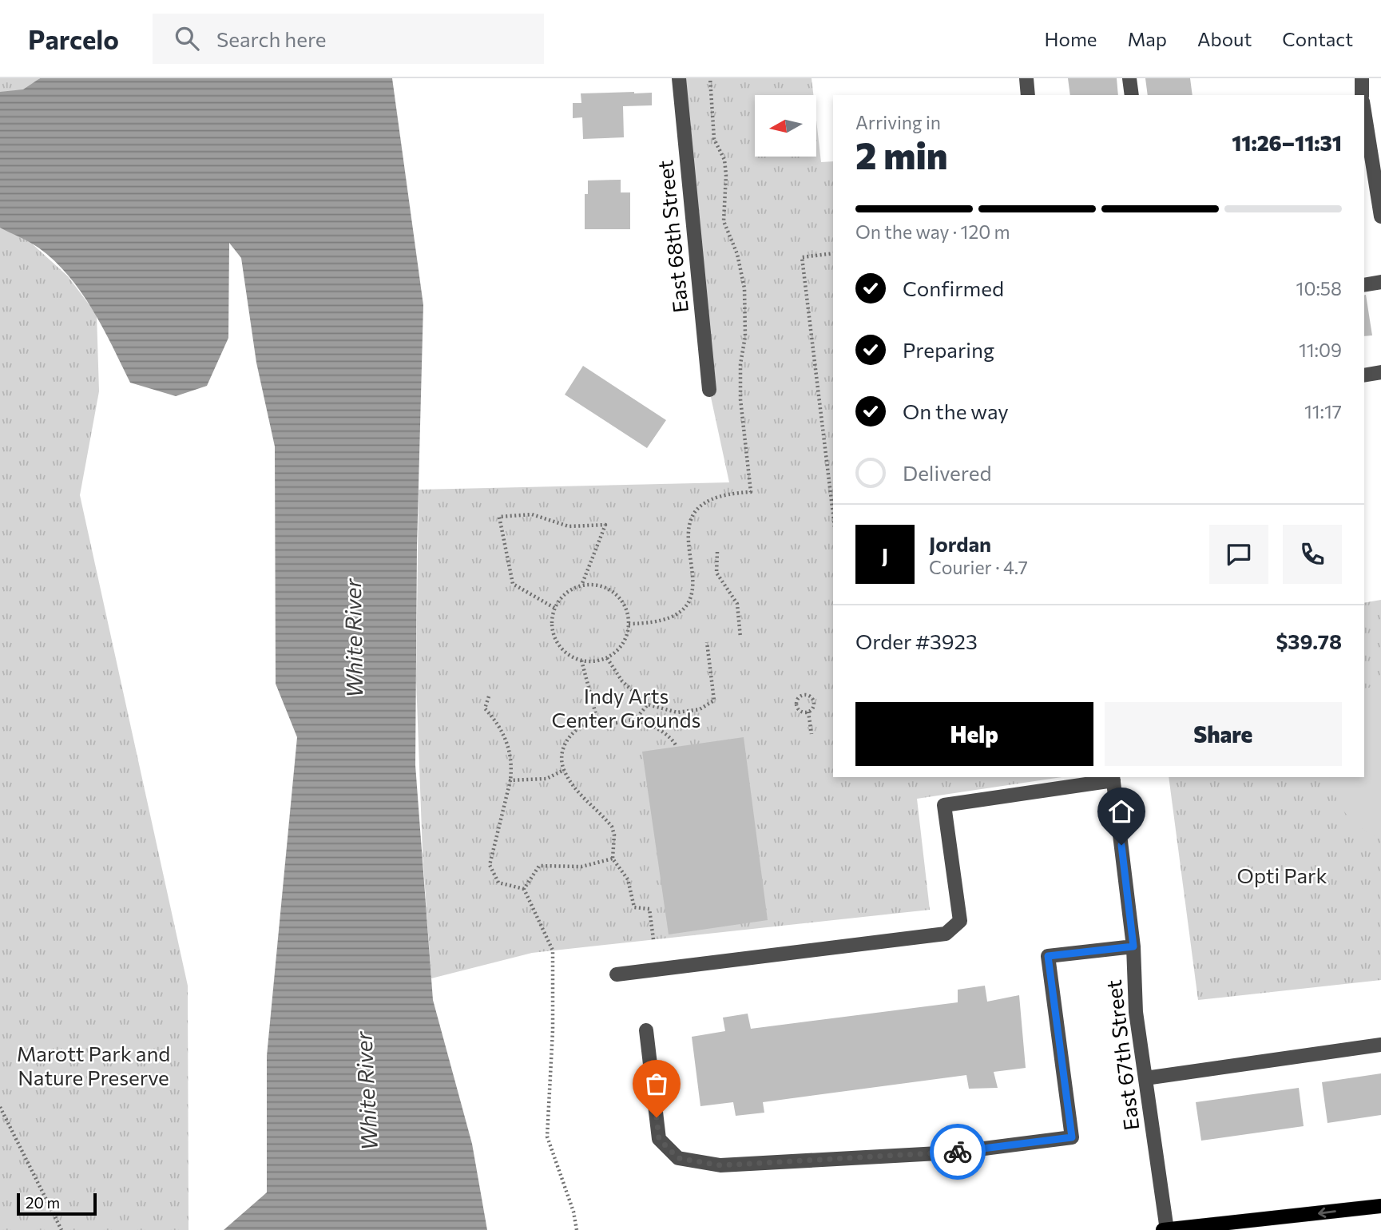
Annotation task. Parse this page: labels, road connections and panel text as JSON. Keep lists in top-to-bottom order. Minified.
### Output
{"streets":{"street":["East 68th Street","East 67th Street"]},"water":["White River"],"parks":["Indy Arts Center Grounds","Opti Park","Marott Park and Nature Preserve"],"scale_bar":"20 m","north":"left","page":{"header":"Parcelo","search":"Search here","nav":["Home","Map","About","Contact"],"heading":["2 min","Arriving in","11:26–11:31"],"panel":["Jordan","Courier · 4.7","Order #3923","$39.78"],"bar":"On the way · 120 m","list":[["Confirmed","10:58"],["Preparing","11:09"],["On the way","11:17"],"Delivered"],"round":"J","buttons":["Help","Share"],"scale":"20 m"}}
